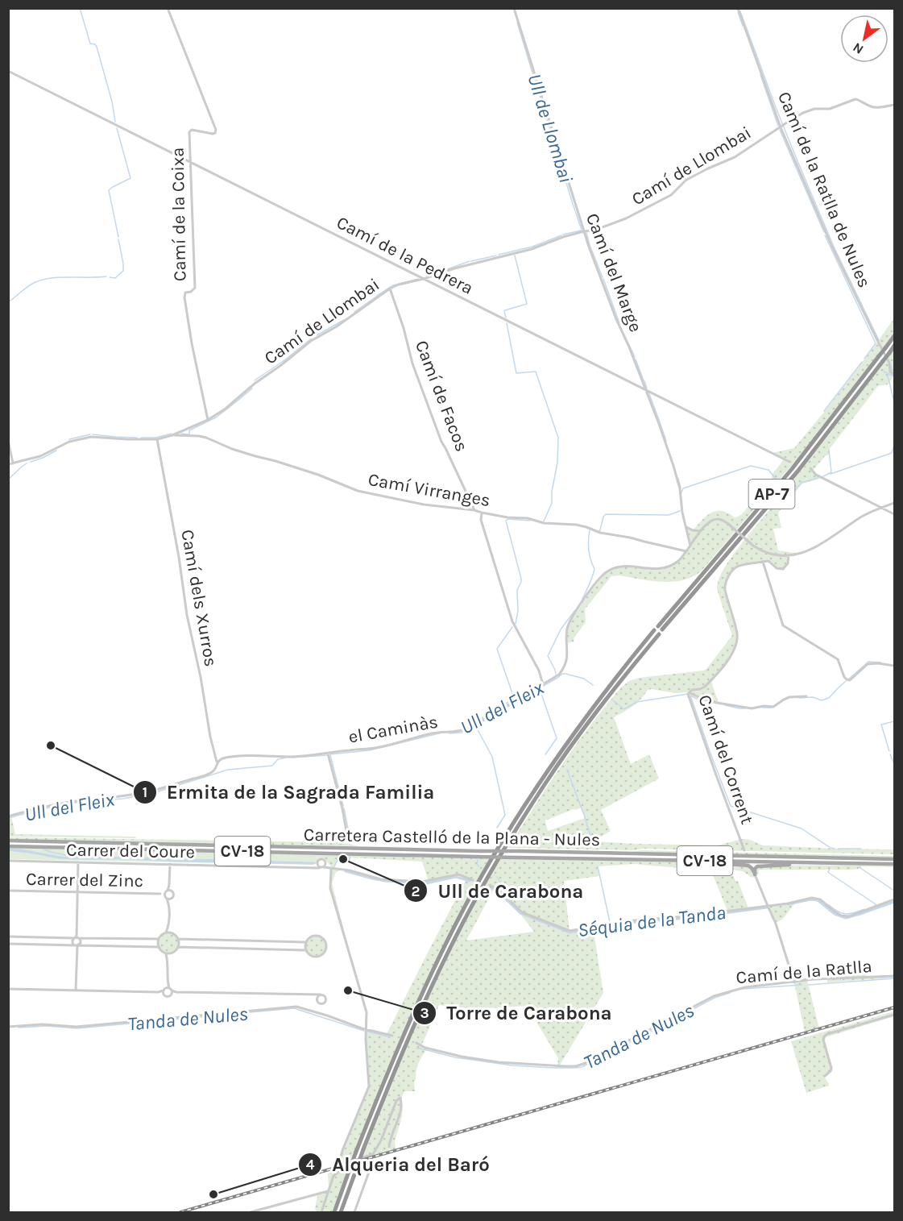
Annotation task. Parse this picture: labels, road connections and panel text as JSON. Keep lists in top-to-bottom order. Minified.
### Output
{"streets":{"highway":["AP-7"],"main road":["Carretera Castelló de la Plana - Nules","CV-18"],"street":["Camí de Llombai","Camí de la Ratlla de Nules","Camí de la Coixa","Camí de la Pedrera","Camí del Marge","Camí de Facos","Camí Virranges","Camí dels Xurros","el Caminàs","Camí del Corrent","Carrer del Coure","Carrer del Zinc","Camí de la Ratlla"]},"crossings":[["Camí de Llombai","Camí de la Ratlla de Nules"],["Camí de Llombai","Camí de la Coixa"],["Camí de Llombai","Camí de la Pedrera"],["Camí de Llombai","Camí del Marge"],["Camí de Llombai","Camí de Facos"],["Camí de Llombai","Camí Virranges"],["Camí de Llombai","Camí dels Xurros"],["Camí de la Coixa","Camí de la Pedrera"],["Camí de la Pedrera","Camí del Marge"],["Camí del Marge","el Caminàs"],["Camí de Facos","Camí Virranges"],["Camí Virranges","el Caminàs"],["Camí dels Xurros","el Caminàs"],["el Caminàs","Camí del Corrent"],["Carretera Castelló de la Plana - Nules","CV-18"]],"water":["Ull de Llombai","Ull del Fleix","Séquia de la Tanda","Tanda de Nules"],"places":["Ermita de la Sagrada Familia","Ull de Carabona","Torre de Carabona","Alqueria del Baró"],"north":"bottom left"}
